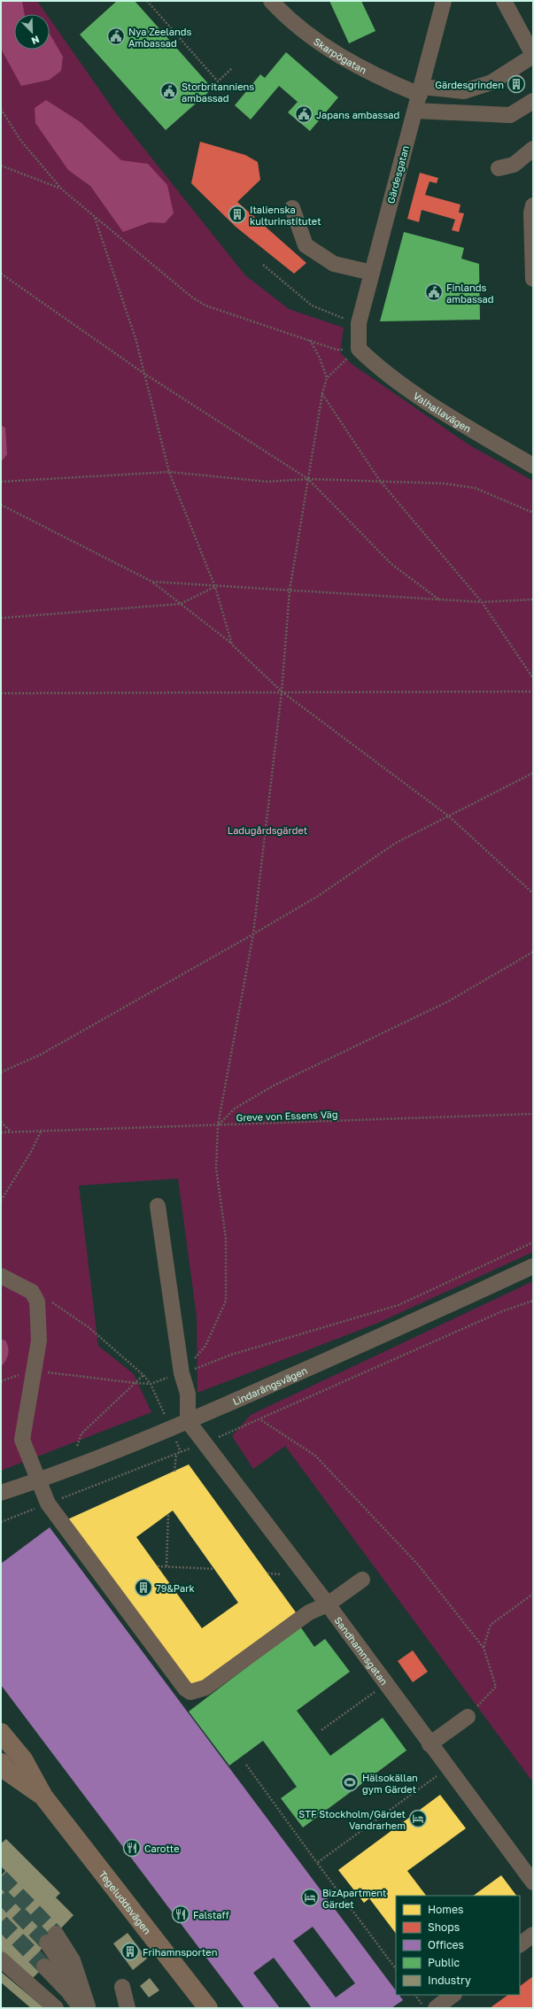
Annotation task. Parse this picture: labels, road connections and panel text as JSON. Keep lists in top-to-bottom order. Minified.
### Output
{"streets":{"main road":["Tegeluddsvägen"],"street":["Skarpögatan","Gärdesgatan","Valhallavägen","Lindarängsvägen","Sandhamnsgatan"],"path":["Greve von Essens Väg"]},"crossings":[["Skarpögatan","Gärdesgatan"],["Gärdesgatan","Valhallavägen"],["Lindarängsvägen","Sandhamnsgatan"]],"parks":["Ladugårdsgärdet"],"places":{"public building":["Nya Zeelands Ambassad","Storbritanniens ambassad","Japans ambassad","Finlands ambassad"],"building":["Gärdesgrinden","Italienska kulturinstitutet","79&Park","Frihamnsporten"],"sports":["Hälsokällan gym Gärdet"],"hotel":["STF Stockholm/Gärdet Vandrarhem","BizApartment Gärdet"],"restaurant":["Carotte","Falstaff"]},"legend":["Homes","Shops","Offices","Public","Industry"],"north":"bottom right"}
